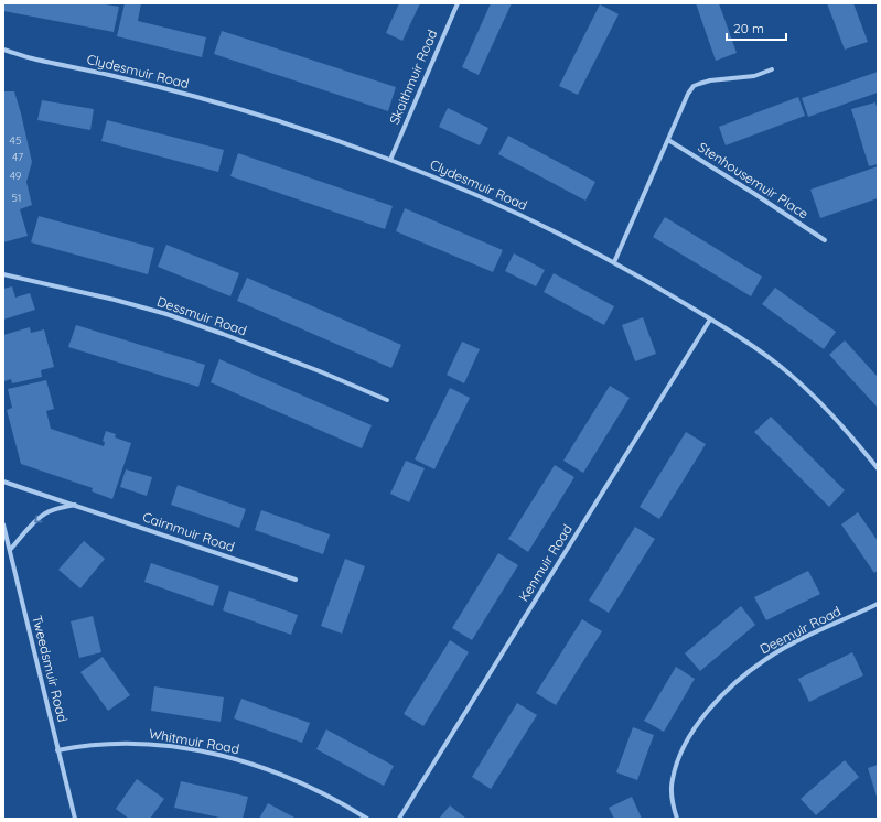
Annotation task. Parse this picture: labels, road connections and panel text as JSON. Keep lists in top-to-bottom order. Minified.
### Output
{"streets":{"street":["Clydesmuir Road","Skaithmuir Road","Stenhousemuir Place","Dessmuir Road","Cairnmuir Road","Kenmuir Road","Deemuir Road","Tweedsmuir Road","Whitmuir Road"]},"crossings":[["Clydesmuir Road","Skaithmuir Road"],["Clydesmuir Road","Kenmuir Road"],["Tweedsmuir Road","Whitmuir Road"]],"house_numbers":["45","47","49","51"],"scale_bar":"20 m"}
